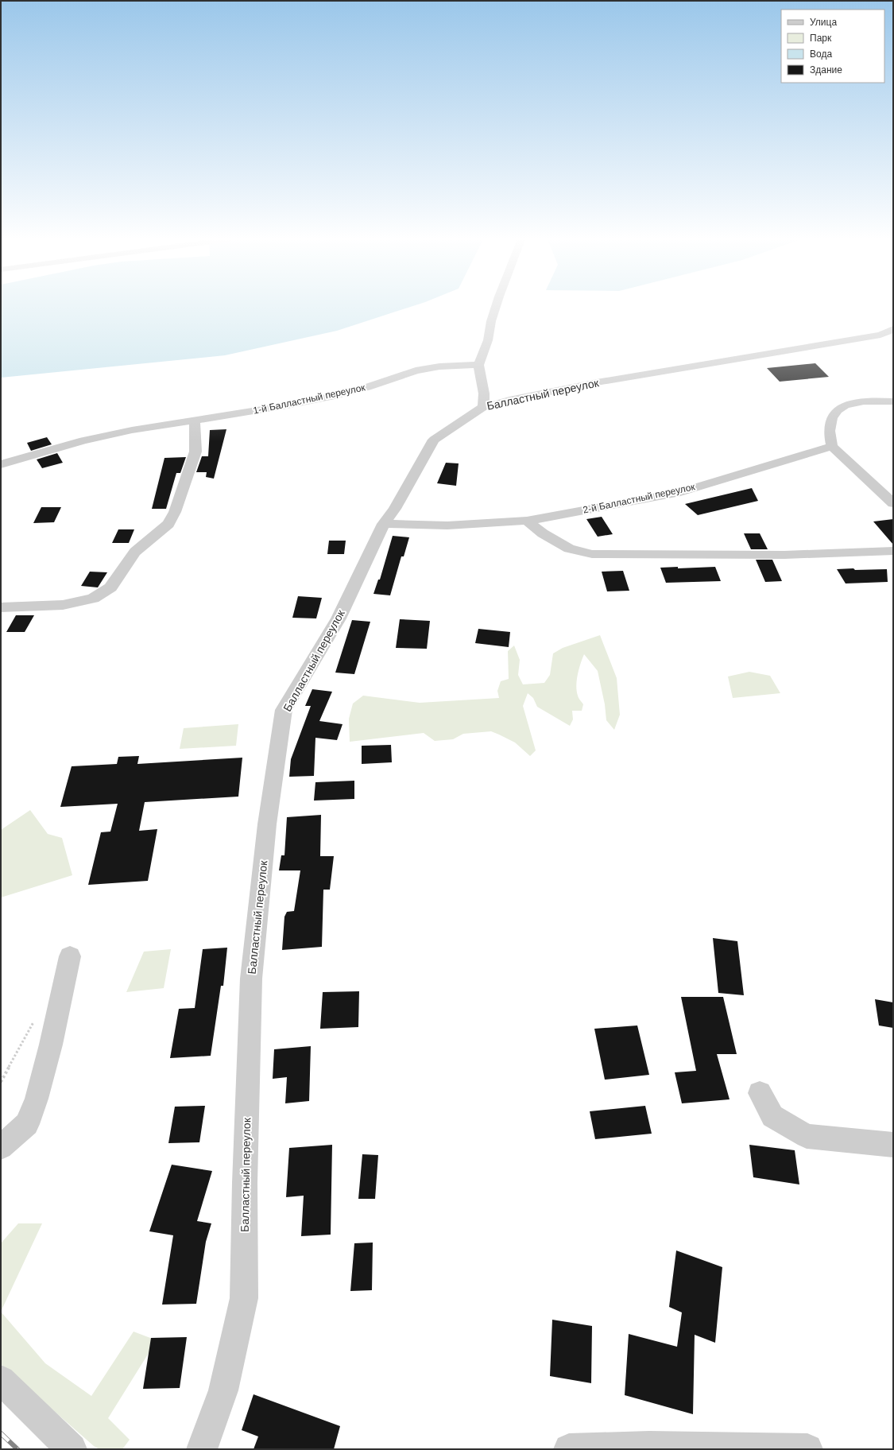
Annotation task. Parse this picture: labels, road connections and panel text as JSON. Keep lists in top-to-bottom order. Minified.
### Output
{"streets":{"street":["Балластный переулок","1-й Балластный переулок","2-й Балластный переулок"]},"crossings":[["Балластный переулок","2-й Балластный переулок"]],"legend":["Улица","Парк","Вода","Здание"]}
